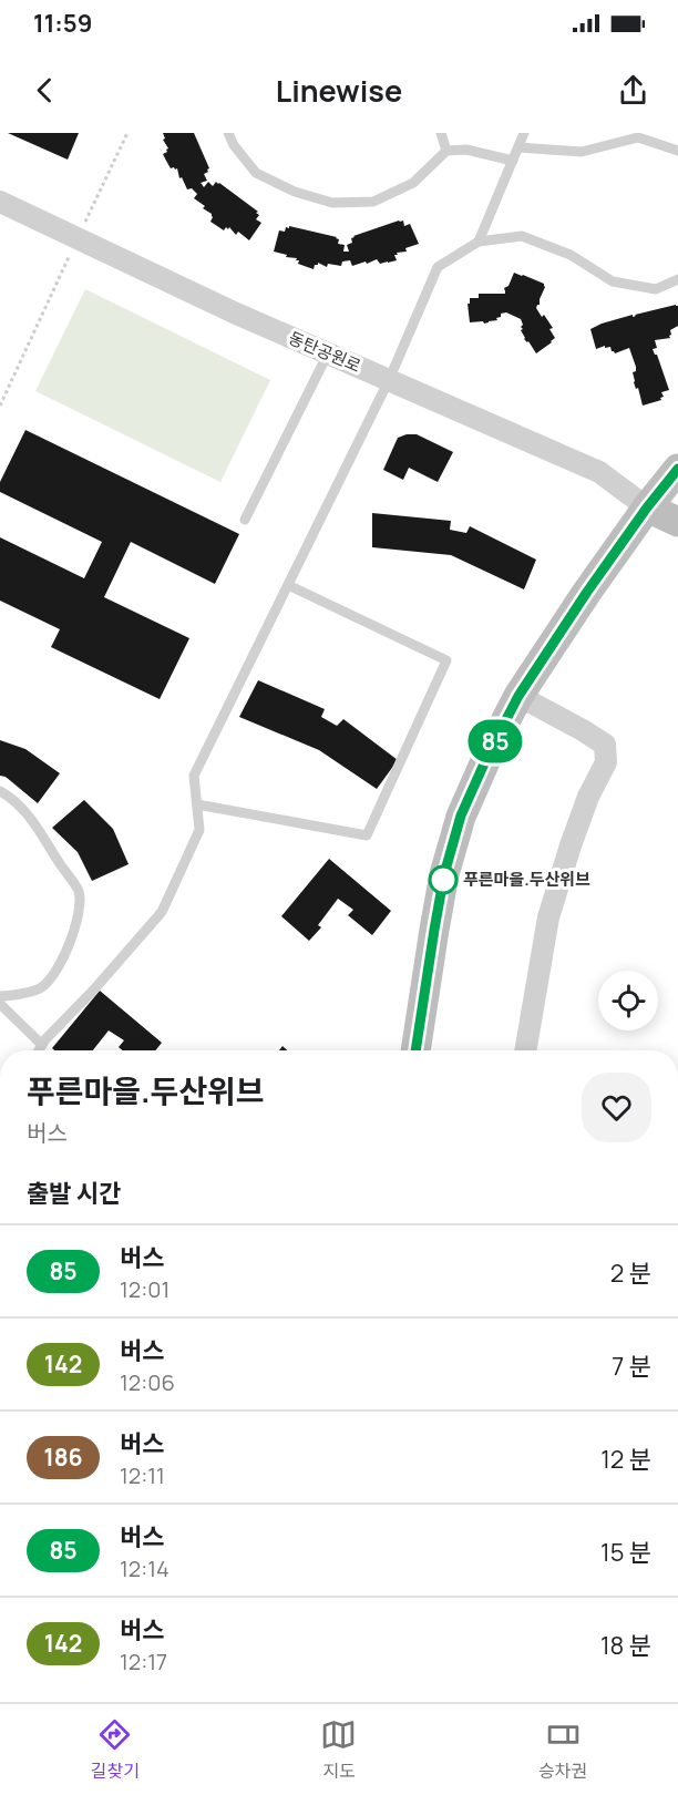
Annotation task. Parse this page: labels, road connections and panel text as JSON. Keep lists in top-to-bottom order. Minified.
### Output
{"streets":{"street":["동탄공원로"]},"places":["푸른마을.두산위브"],"lines":["bus line 85"],"page":{"status":"11:59","header":"Linewise","on_map":"85","heading":[["푸른마을.두산위브","버스"],"출발 시간"],"list":[{"mark":"85","name":"버스","note":"12:01","value":"2 분"},{"mark":"142","name":"버스","note":"12:06","value":"7 분"},{"mark":"186","name":"버스","note":"12:11","value":"12 분"},{"mark":"85","name":"버스","note":"12:14","value":"15 분"},{"mark":"142","name":"버스","note":"12:17","value":"18 분"}],"tabs":["길찾기","지도","승차권"]}}
